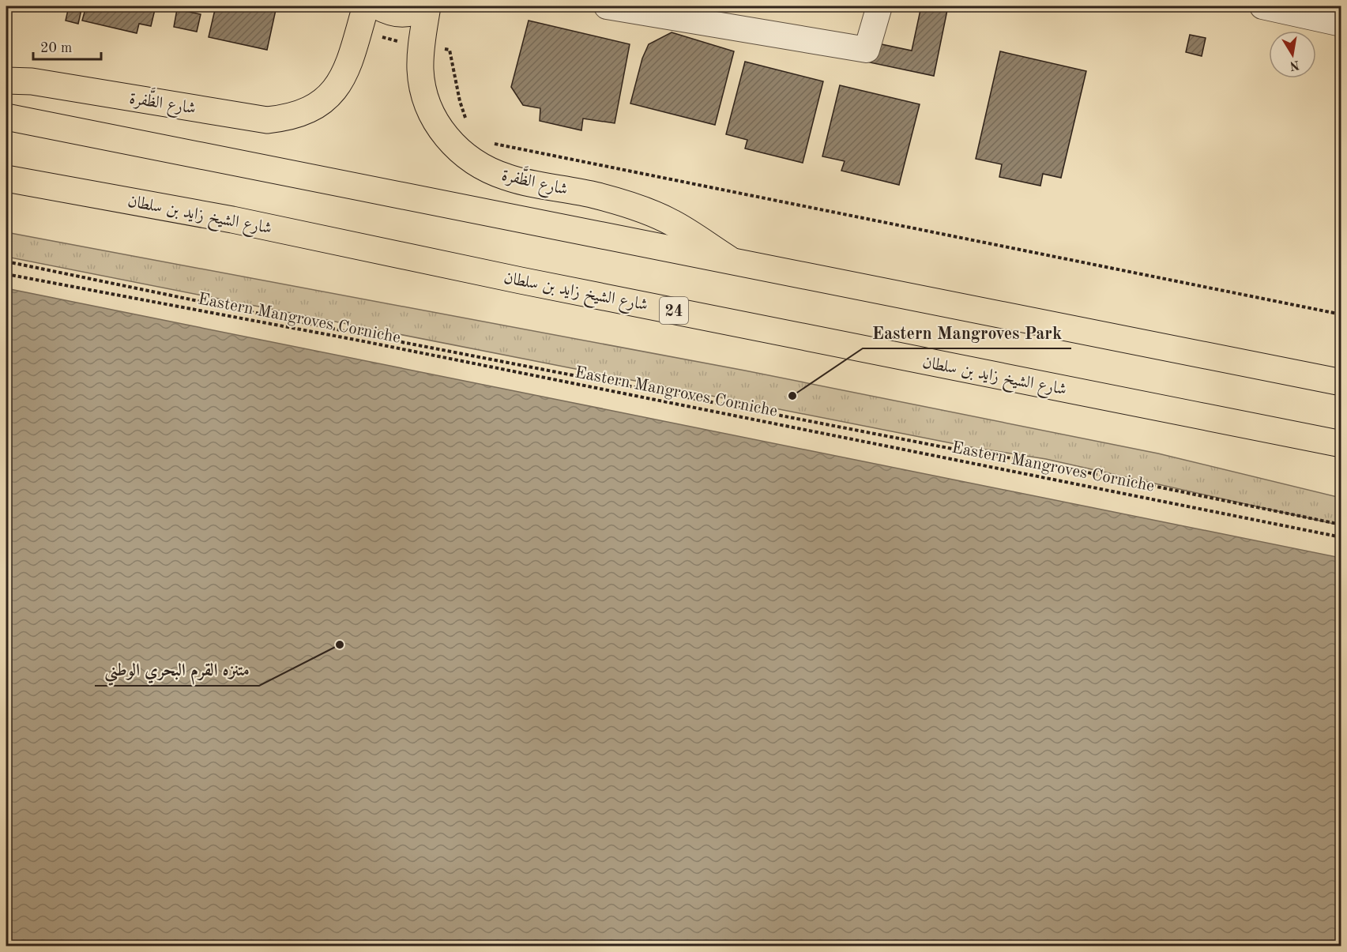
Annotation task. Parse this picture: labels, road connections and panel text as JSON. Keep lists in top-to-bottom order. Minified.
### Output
{"streets":{"main road":["شارع الظَّفرة","شارع الشيخ زايد بن سلطان","24"],"path":["Eastern Mangroves Corniche"]},"places":["Eastern Mangroves Park","متنزه القرم البحري الوطني"],"scale_bar":"20 m","north":"bottom"}
